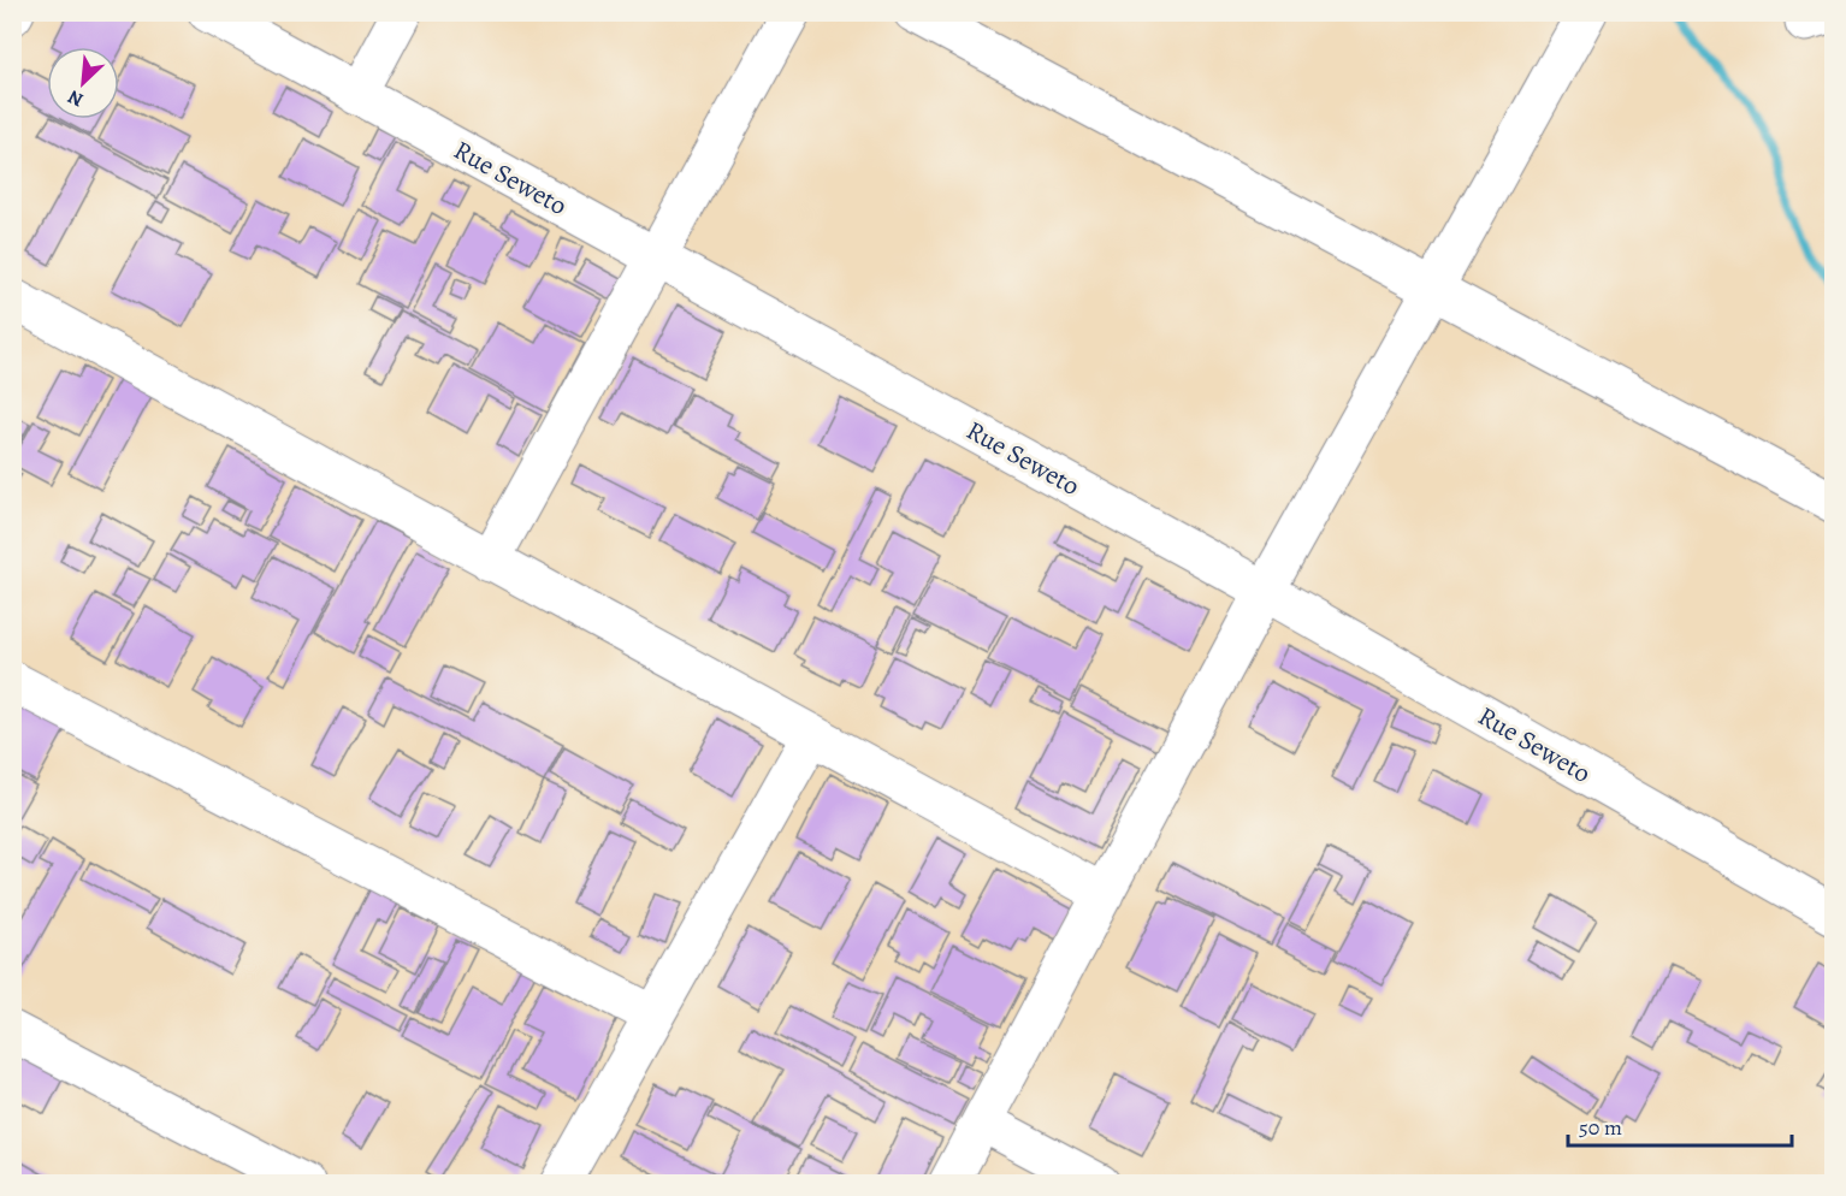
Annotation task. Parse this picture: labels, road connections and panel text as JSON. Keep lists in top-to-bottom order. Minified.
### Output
{"streets":{"street":["Rue Seweto"]},"scale_bar":"50 m","north":"bottom left"}
